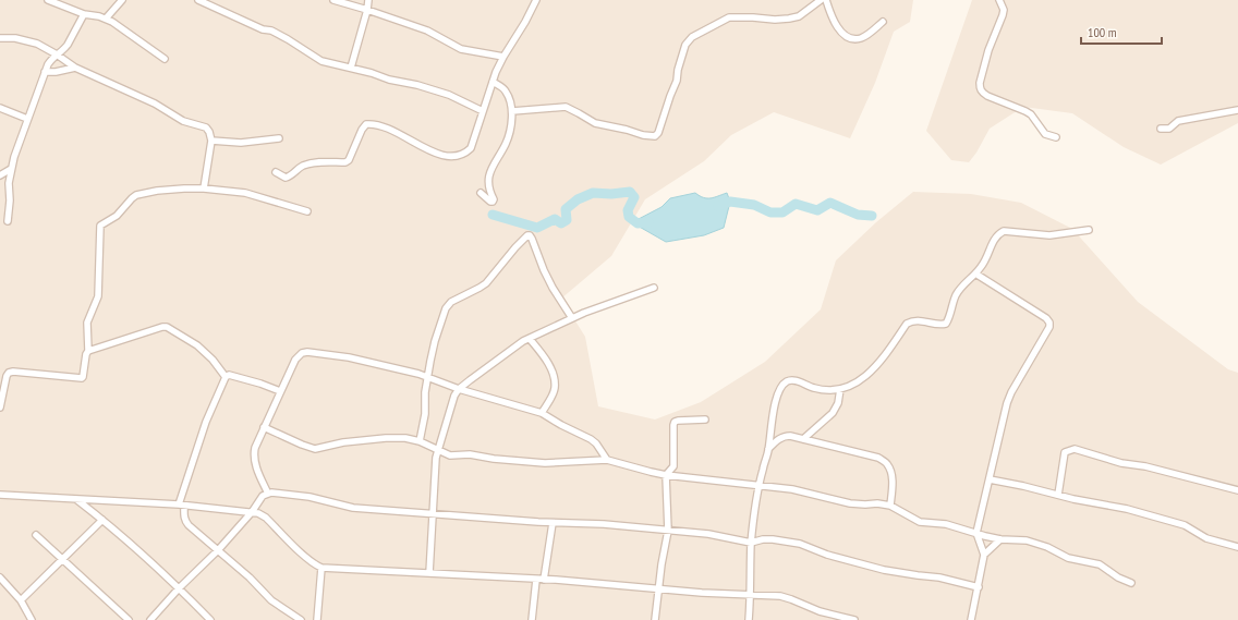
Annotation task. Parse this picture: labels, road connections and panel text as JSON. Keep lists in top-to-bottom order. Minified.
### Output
{"scale_bar":"100 m"}
